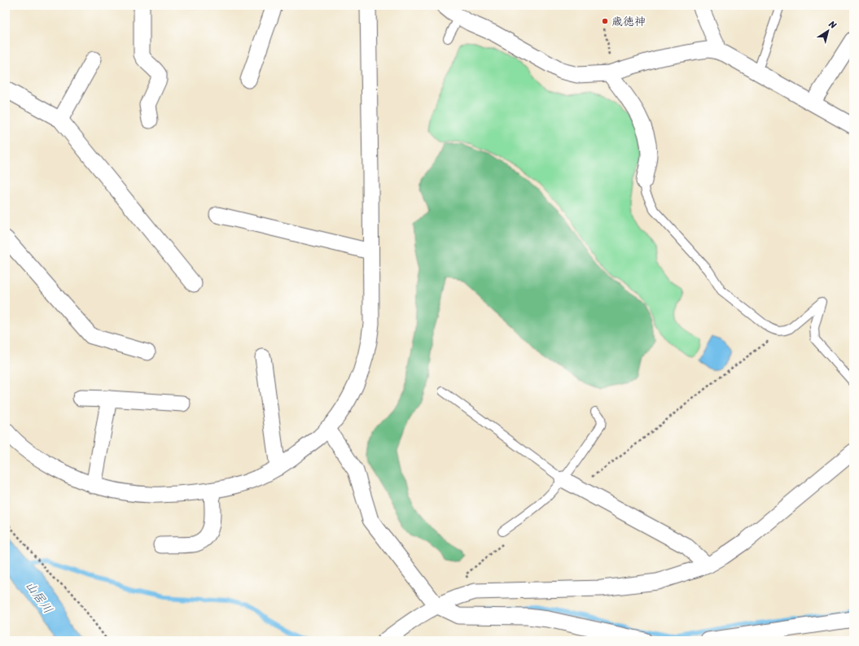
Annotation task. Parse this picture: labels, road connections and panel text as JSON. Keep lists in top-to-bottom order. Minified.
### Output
{"water":["山居川"],"places":["歳徳神"],"north":"top right"}
